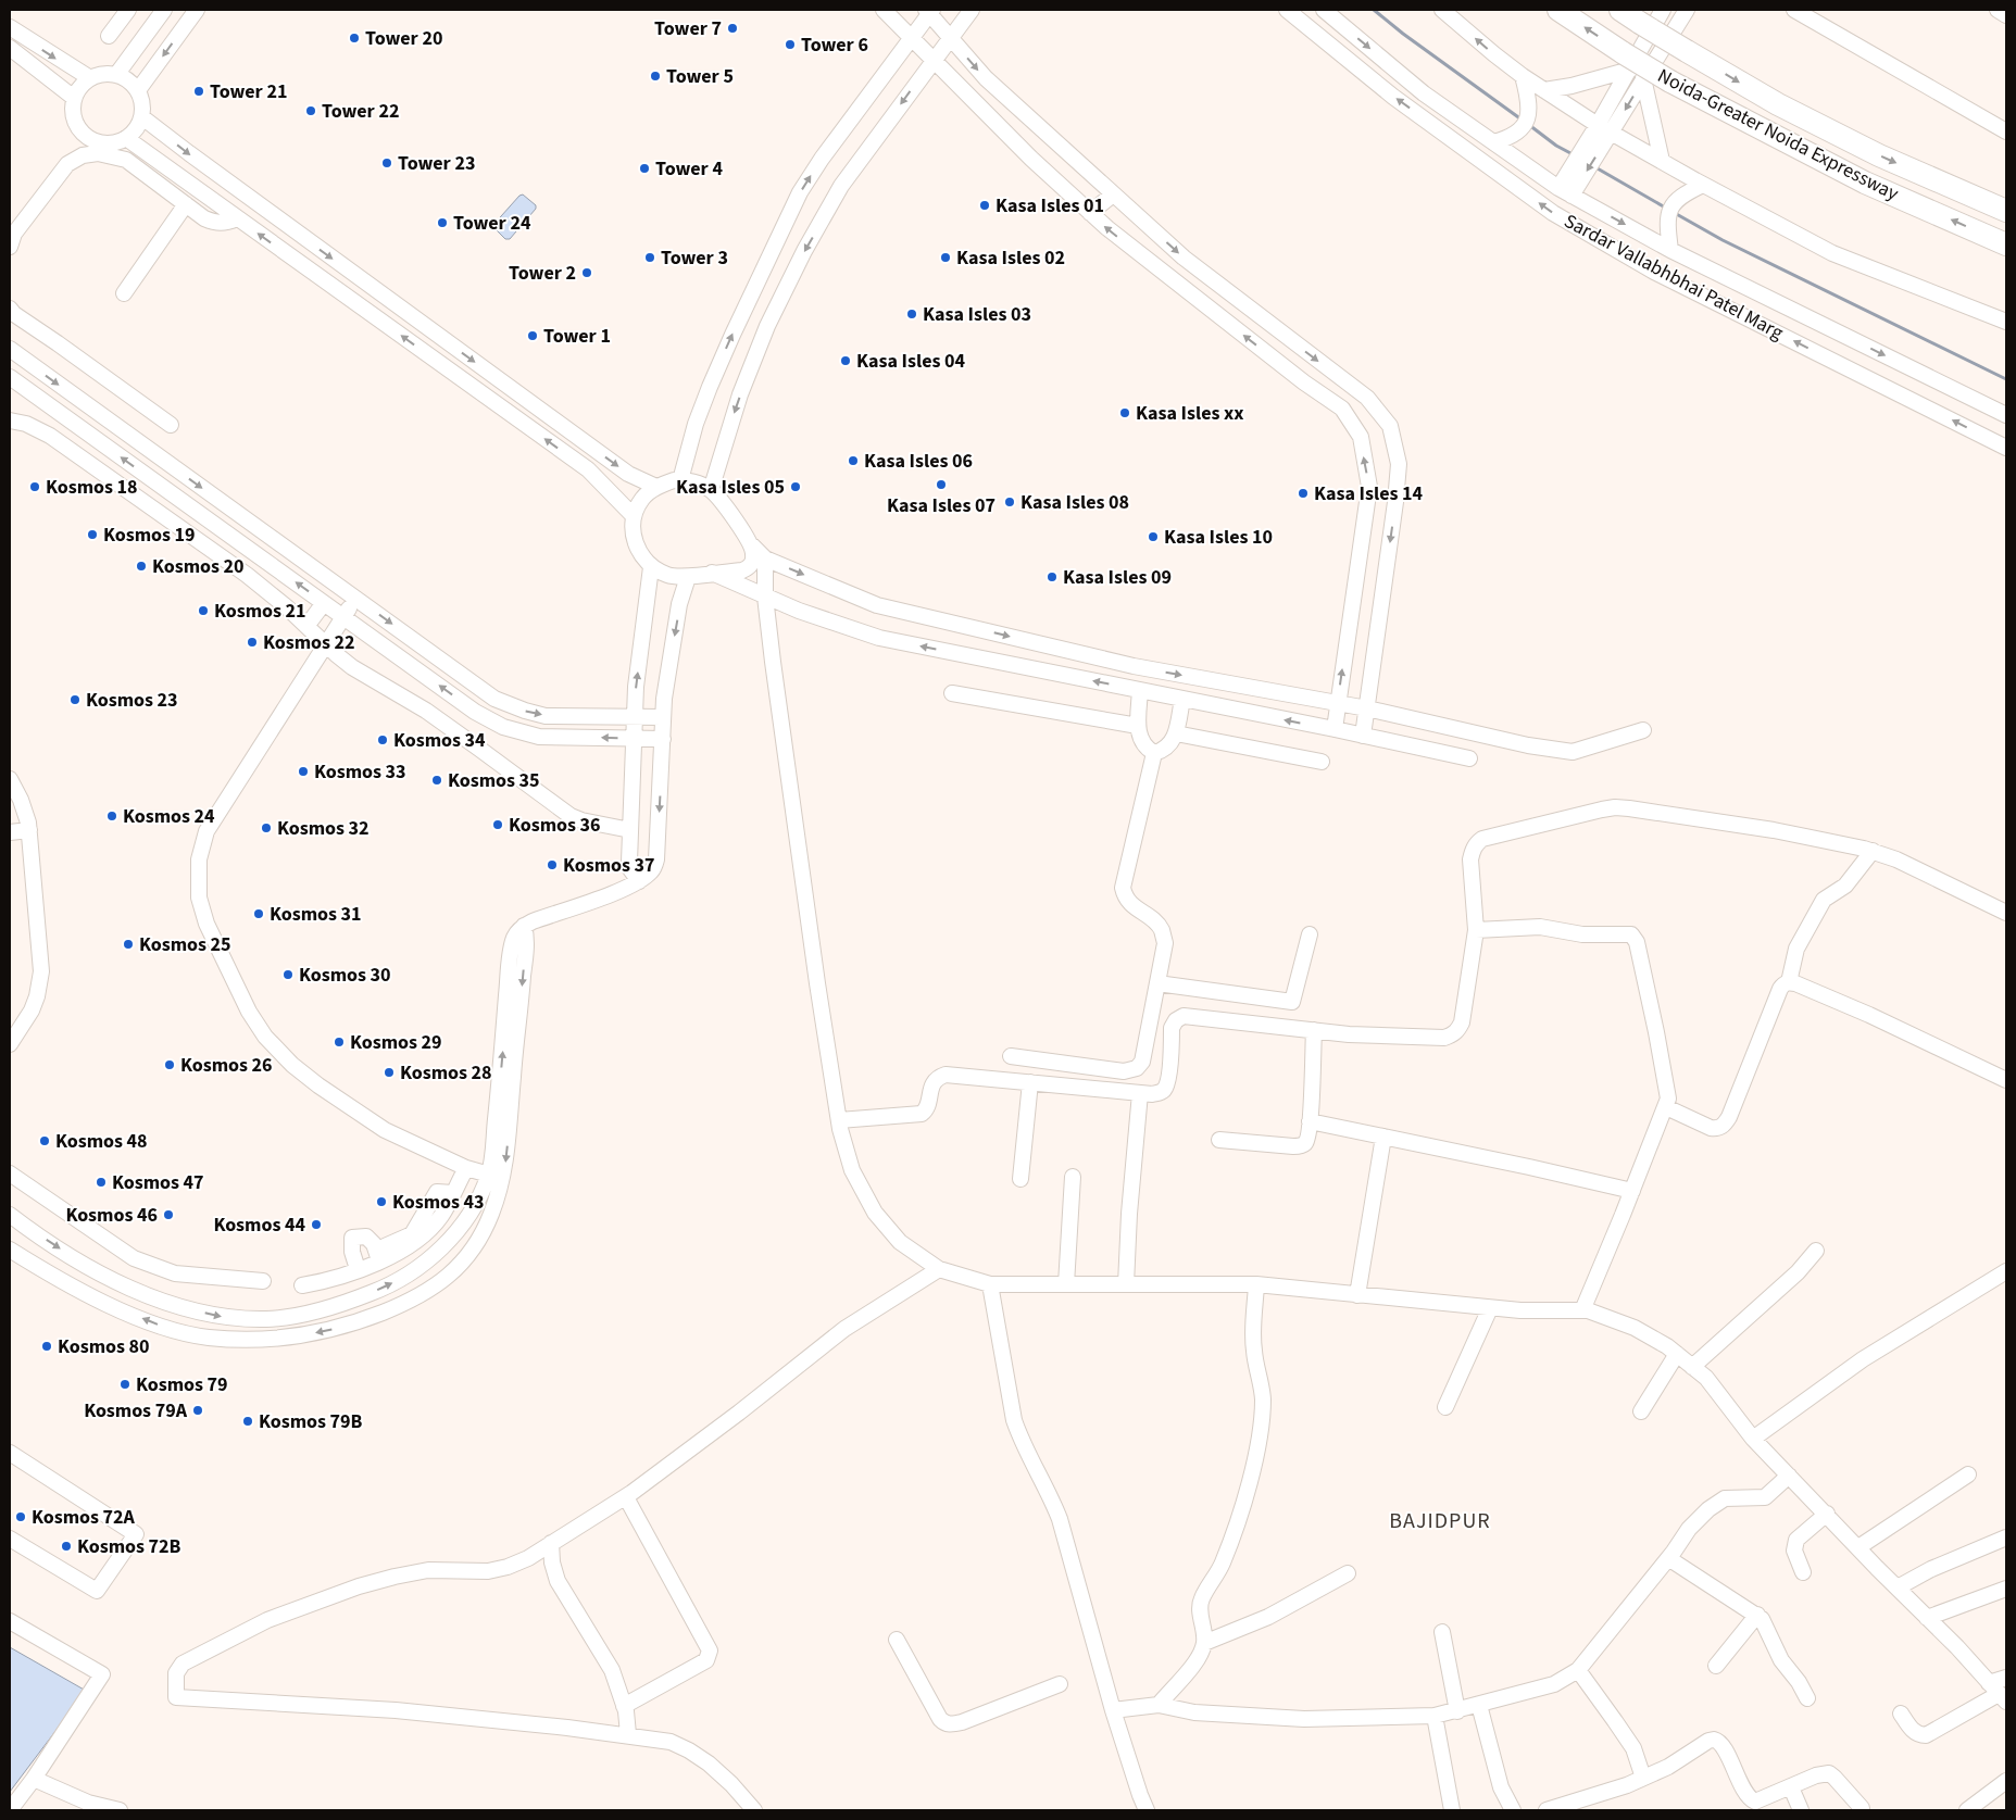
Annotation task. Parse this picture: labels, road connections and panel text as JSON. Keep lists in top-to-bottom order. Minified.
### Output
{"streets":{"highway":["Noida-Greater Noida Expressway"],"street":["Sardar Vallabhbhai Patel Marg"]},"districts":["BAJIDPUR"],"places":["Tower 7","Tower 20","Tower 6","Tower 5","Tower 21","Tower 22","Tower 23","Tower 4","Kasa Isles 01","Tower 24","Tower 3","Kasa Isles 02","Tower 2","Kasa Isles 03","Tower 1","Kasa Isles 04","Kasa Isles xx","Kasa Isles 06","Kasa Isles 07","Kosmos 18","Kasa Isles 05","Kasa Isles 14","Kasa Isles 08","Kosmos 19","Kasa Isles 10","Kosmos 20","Kasa Isles 09","Kosmos 21","Kosmos 22","Kosmos 23","Kosmos 34","Kosmos 33","Kosmos 35","Kosmos 24","Kosmos 36","Kosmos 32","Kosmos 37","Kosmos 31","Kosmos 25","Kosmos 30","Kosmos 29","Kosmos 26","Kosmos 28","Kosmos 48","Kosmos 47","Kosmos 43","Kosmos 46","Kosmos 44","Kosmos 80","Kosmos 79","Kosmos 79A","Kosmos 79B","Kosmos 72A","Kosmos 72B"]}
